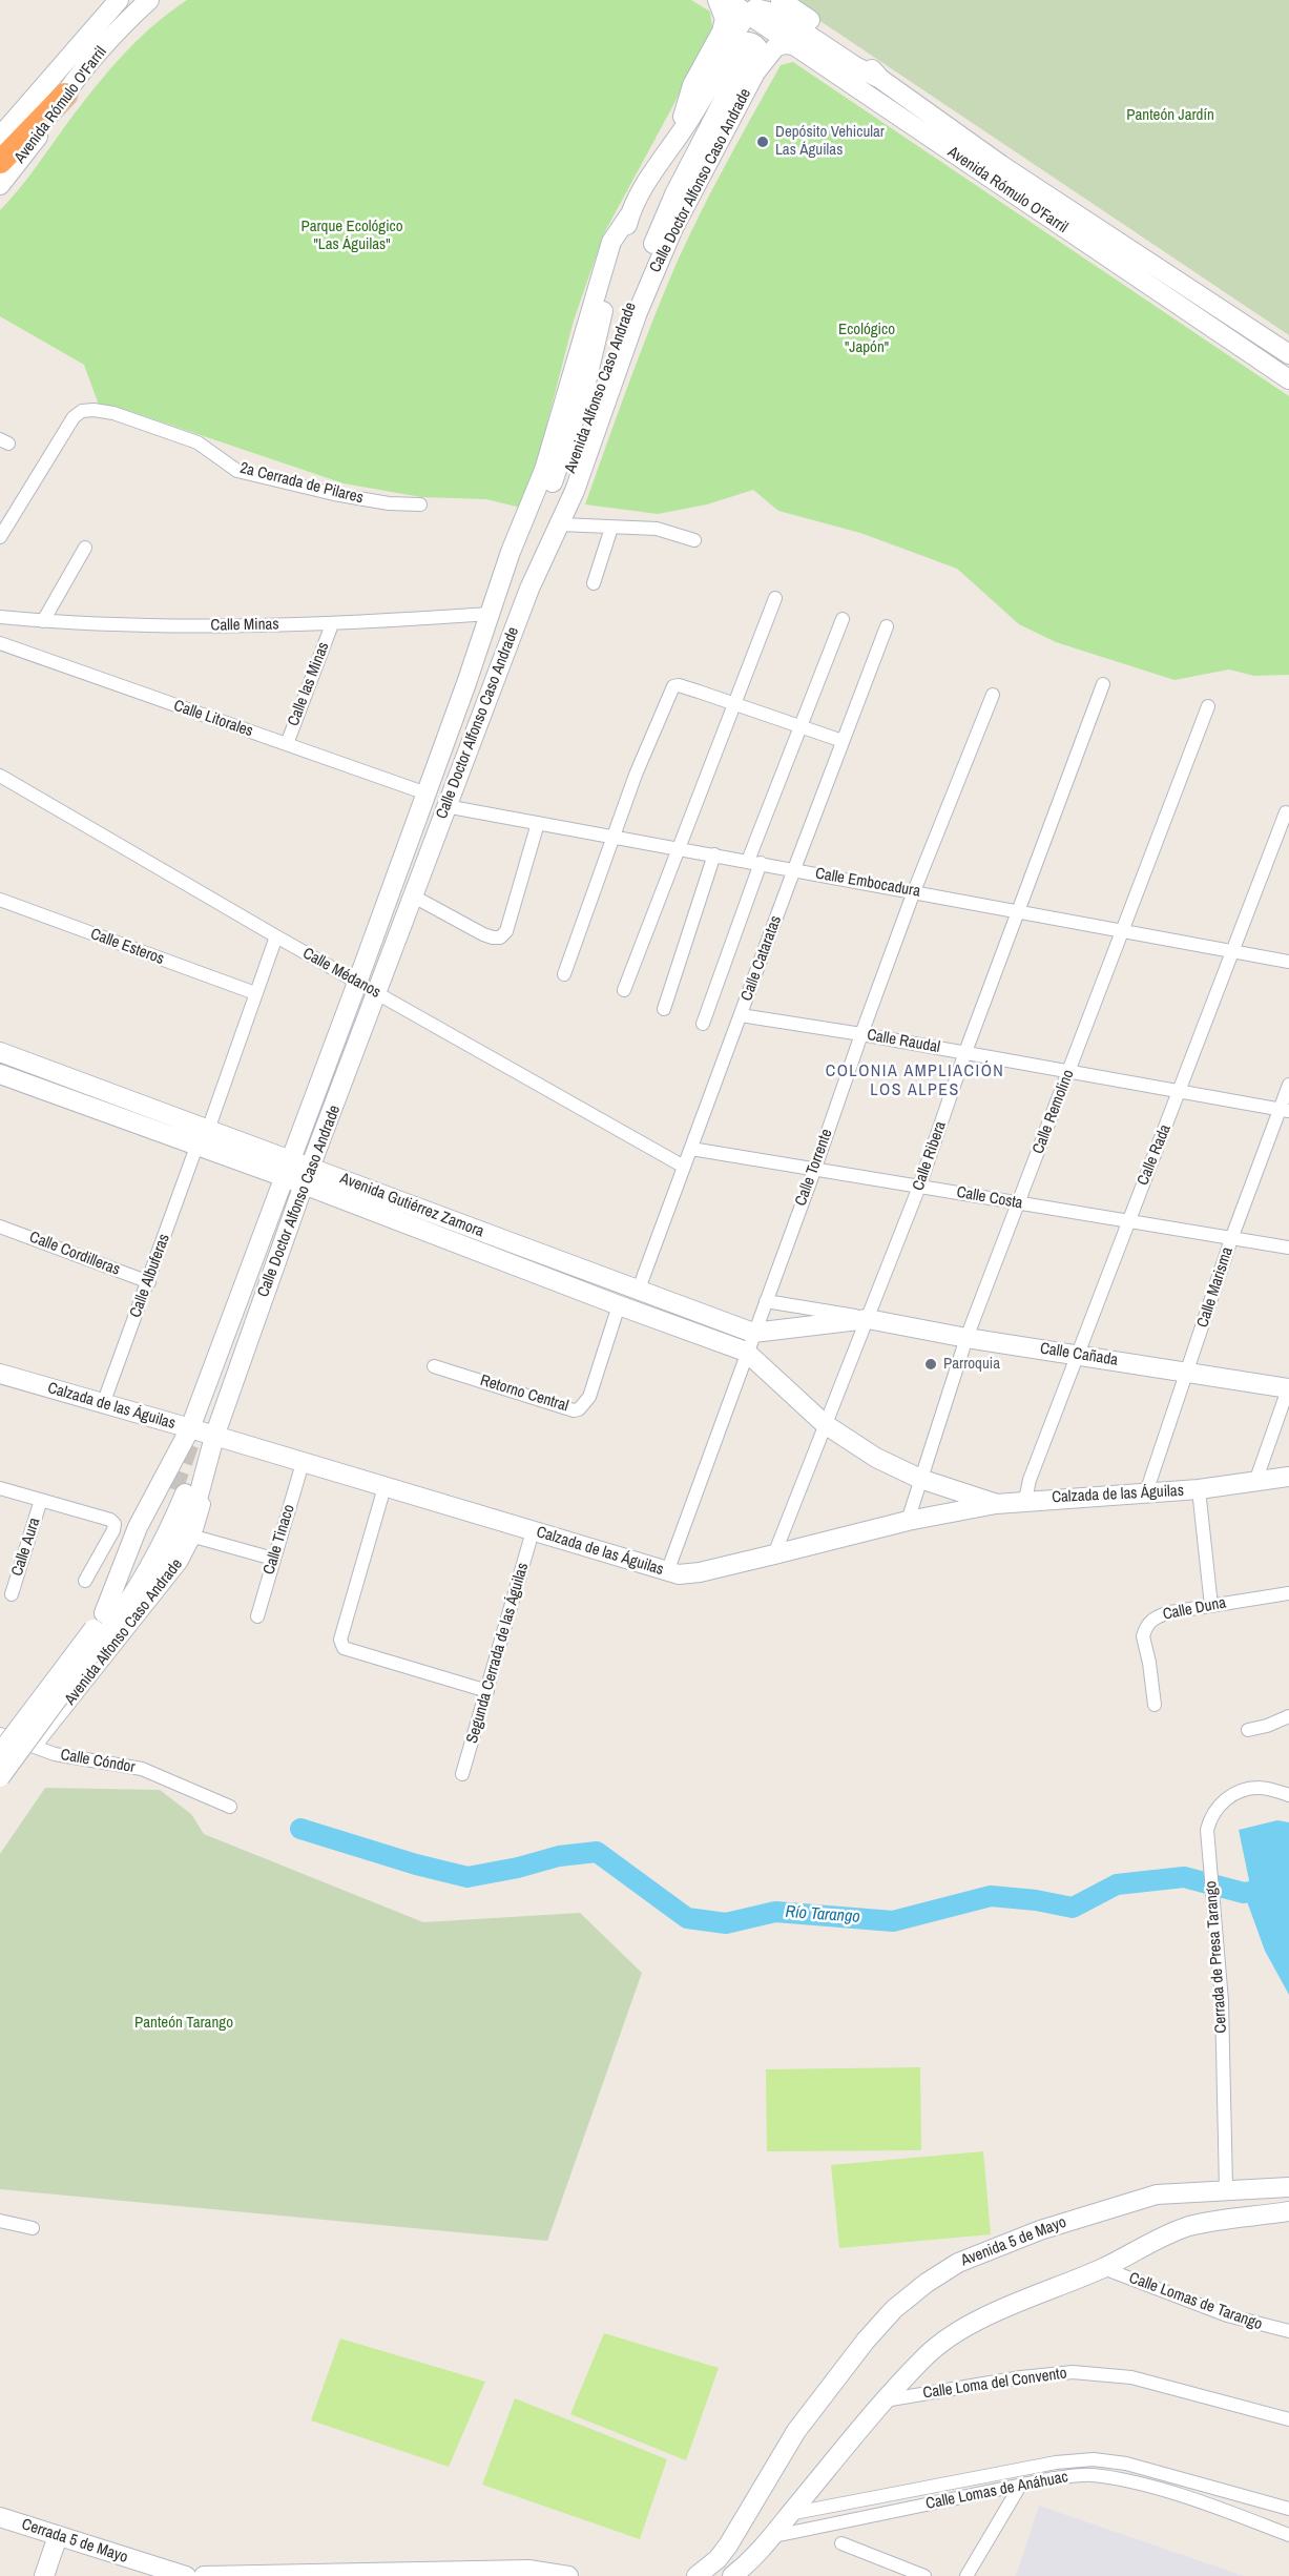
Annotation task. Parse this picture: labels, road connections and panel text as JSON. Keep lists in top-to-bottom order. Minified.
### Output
{"streets":{"main road":["Avenida Rómulo O'Farril","Calle Doctor Alfonso Caso Andrade","Avenida Alfonso Caso Andrade","Avenida Gutiérrez Zamora","Calle Cañada","Calzada de las Águilas","Avenida 5 de Mayo","Cerrada 5 de Mayo"],"street":["2a Cerrada de Pilares","Calle Minas","Calle las Minas","Calle Litorales","Calle Embocadura","Calle Esteros","Calle Cataratas","Calle Médanos","Calle Raudal","Calle Remolino","Calle Rada","Calle Ribera","Calle Torrente","Calle Costa","Calle Cordilleras","Calle Albuferas","Calle Marisma","Retorno Central","Calle Tinaco","Calle Aura","Calle Duna","Segunda Cerrada de las Águilas","Calle Cóndor","Cerrada de Presa Tarango","Calle Lomas de Tarango","Calle Loma del Convento","Calle Lomas de Anáhuac"]},"crossings":[["Avenida Rómulo O'Farril","Calle Doctor Alfonso Caso Andrade"],["Avenida Rómulo O'Farril","Avenida Alfonso Caso Andrade"],["Calle Doctor Alfonso Caso Andrade","Avenida Alfonso Caso Andrade"],["Calle Doctor Alfonso Caso Andrade","Calle Minas"],["Calle Doctor Alfonso Caso Andrade","Calle Litorales"],["Calle Doctor Alfonso Caso Andrade","Calle Embocadura"],["Calle Doctor Alfonso Caso Andrade","Calle Médanos"],["Calle Doctor Alfonso Caso Andrade","Avenida Gutiérrez Zamora"],["Calle Doctor Alfonso Caso Andrade","Calzada de las Águilas"],["Avenida Alfonso Caso Andrade","Calzada de las Águilas"],["Avenida Alfonso Caso Andrade","Calle Cóndor"],["Calle Minas","Calle las Minas"],["Calle las Minas","Calle Litorales"],["Calle Embocadura","Calle Cataratas"],["Calle Embocadura","Calle Remolino"],["Calle Embocadura","Calle Rada"],["Calle Embocadura","Calle Ribera"],["Calle Embocadura","Calle Torrente"],["Calle Cataratas","Calle Médanos"],["Calle Cataratas","Calle Raudal"],["Calle Cataratas","Calle Costa"],["Calle Cataratas","Avenida Gutiérrez Zamora"],["Calle Raudal","Calle Remolino"],["Calle Raudal","Calle Rada"],["Calle Raudal","Calle Ribera"],["Calle Raudal","Calle Torrente"],["Calle Raudal","Calle Marisma"],["Calle Remolino","Calle Costa"],["Calle Remolino","Calle Cañada"],["Calle Remolino","Calzada de las Águilas"],["Calle Rada","Calle Costa"],["Calle Rada","Calle Cañada"],["Calle Rada","Calzada de las Águilas"],["Calle Ribera","Calle Costa"],["Calle Ribera","Calle Cañada"],["Calle Ribera","Calzada de las Águilas"],["Calle Torrente","Calle Costa"],["Calle Torrente","Avenida Gutiérrez Zamora"],["Calle Torrente","Calle Cañada"],["Calle Torrente","Calzada de las Águilas"],["Calle Costa","Calle Marisma"],["Avenida Gutiérrez Zamora","Calle Albuferas"],["Avenida Gutiérrez Zamora","Calle Cañada"],["Avenida Gutiérrez Zamora","Retorno Central"],["Calle Cordilleras","Calle Albuferas"],["Calle Albuferas","Calzada de las Águilas"],["Calle Marisma","Calle Cañada"],["Calle Marisma","Calzada de las Águilas"],["Calzada de las Águilas","Calle Tinaco"],["Calzada de las Águilas","Segunda Cerrada de las Águilas"],["Cerrada de Presa Tarango","Avenida 5 de Mayo"]],"districts":["COLONIA AMPLIACIÓN LOS ALPES"],"water":["Río Tarango"],"parks":["Panteón Jardín","Parque Ecológico \"Las Águilas\"","Ecológico \"Japón\"","Panteón Tarango"],"places":["Depósito Vehicular Las Águilas","Parroquia"]}
